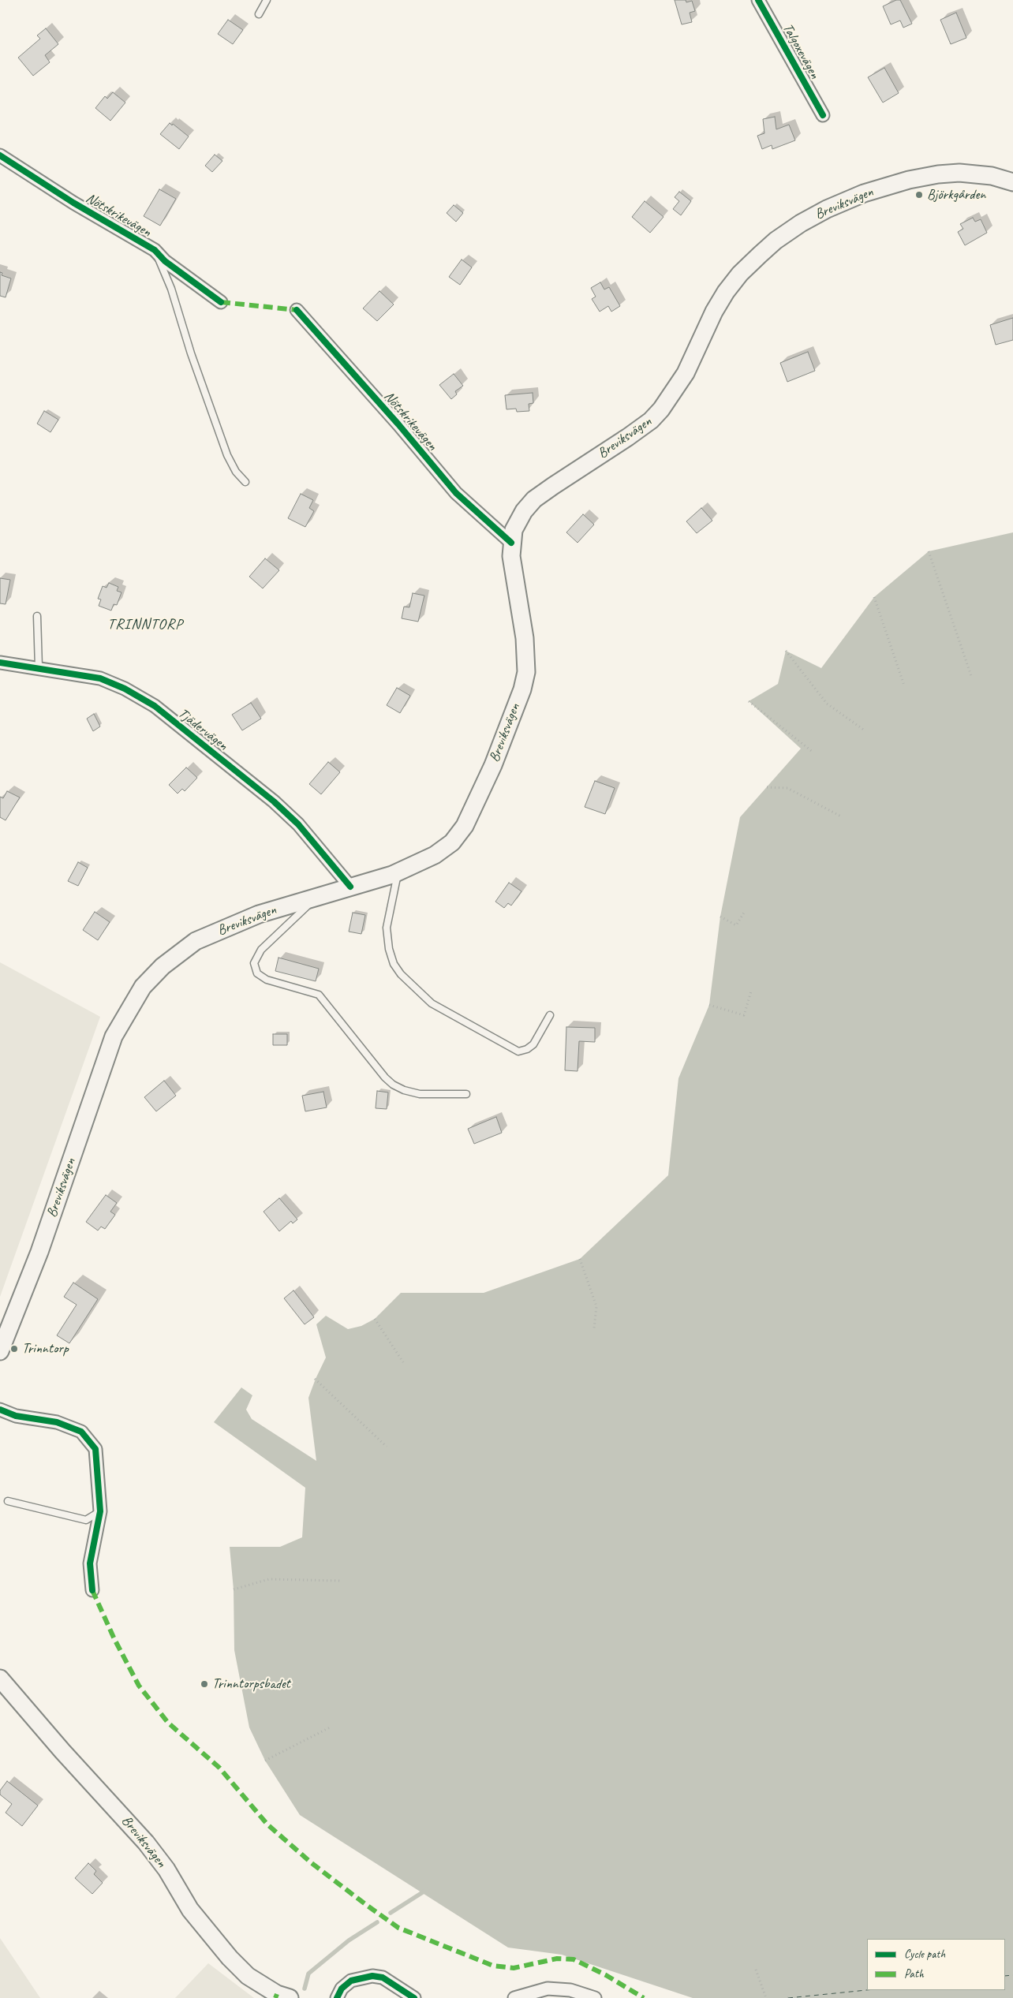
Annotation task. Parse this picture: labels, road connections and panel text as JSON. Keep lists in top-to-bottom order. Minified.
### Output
{"streets":{"main road":["Breviksvägen"],"street":["Talgoxevägen","Nötskrikevägen","Tjädervägen"]},"crossings":[["Breviksvägen","Nötskrikevägen"],["Breviksvägen","Tjädervägen"]],"districts":["TRINNTORP"],"places":["Björkgården","Trinntorp","Trinntorpsbadet"],"legend":["Cycle path","Path"]}
